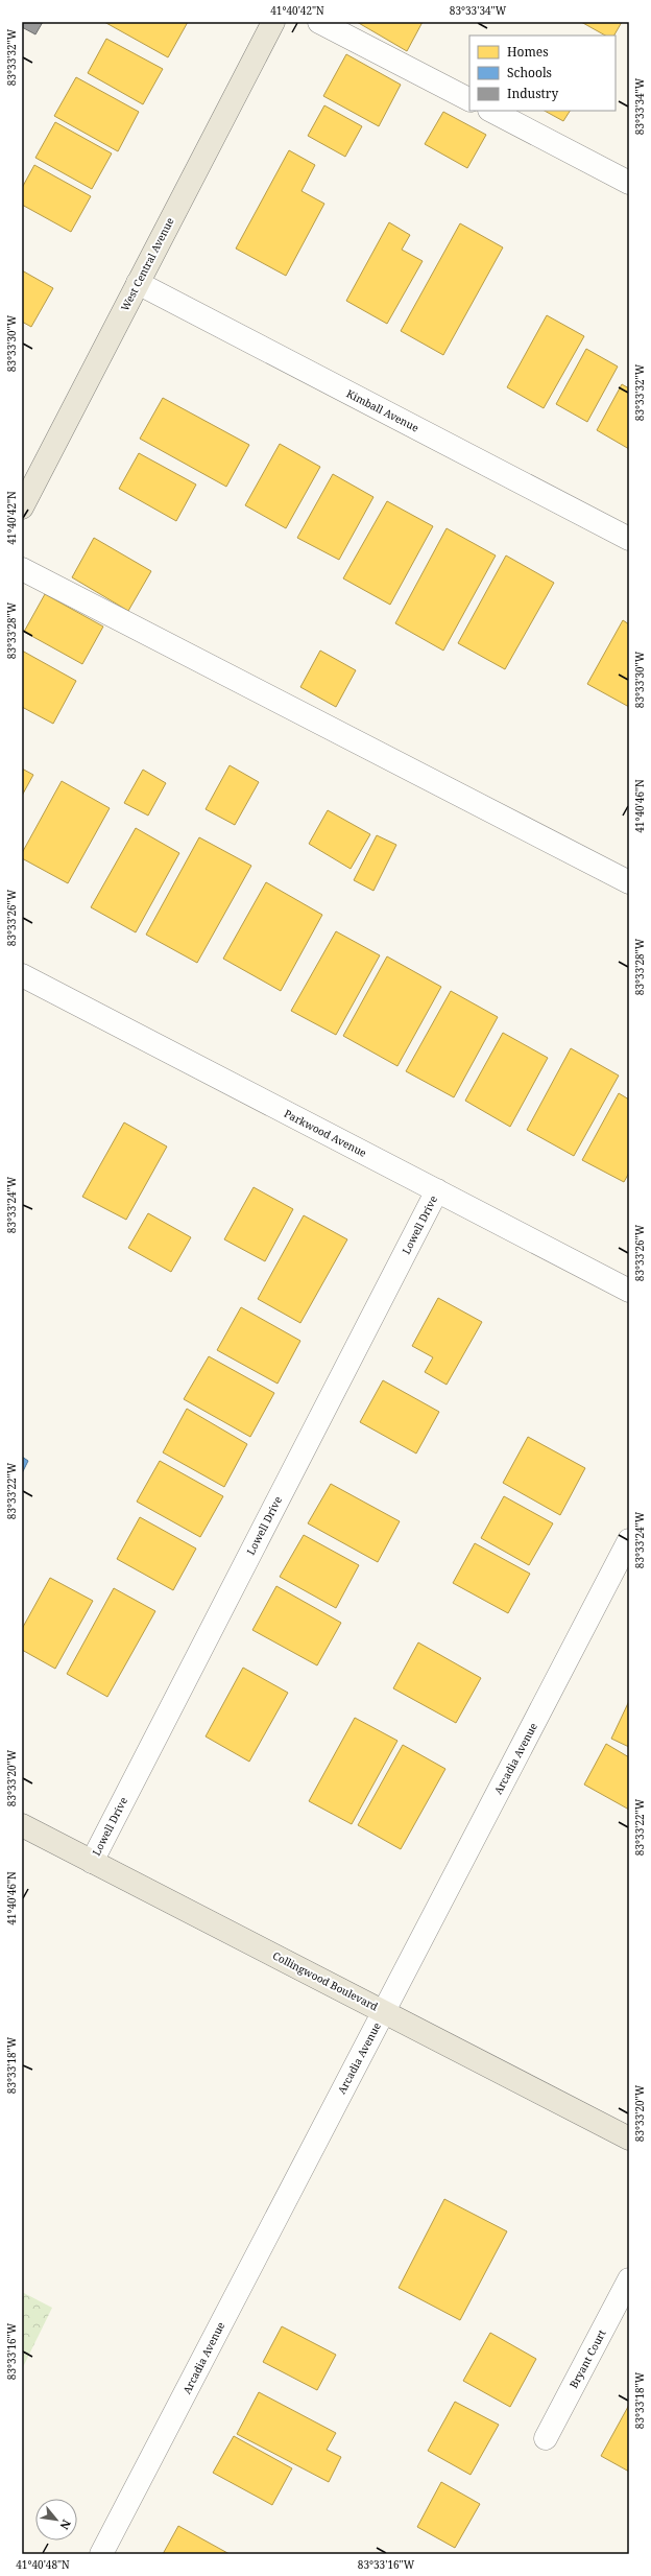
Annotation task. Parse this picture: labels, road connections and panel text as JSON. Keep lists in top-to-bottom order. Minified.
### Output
{"streets":{"main road":["West Central Avenue","Collingwood Boulevard"],"street":["Kimball Avenue","Parkwood Avenue","Lowell Drive","Arcadia Avenue","Bryant Court"]},"crossings":[["West Central Avenue","Kimball Avenue"],["Parkwood Avenue","Lowell Drive"],["Lowell Drive","Collingwood Boulevard"],["Arcadia Avenue","Collingwood Boulevard"]],"legend":["Homes","Schools","Industry"],"north":"bottom right","coordinates":["41°40'42\"N","83°33'34\"W","83°33'32\"W","83°33'30\"W","83°33'28\"W","41°40'46\"N","83°33'26\"W","83°33'24\"W","83°33'22\"W","83°33'20\"W","83°33'18\"W","83°33'16\"W","41°40'48\"N"]}
